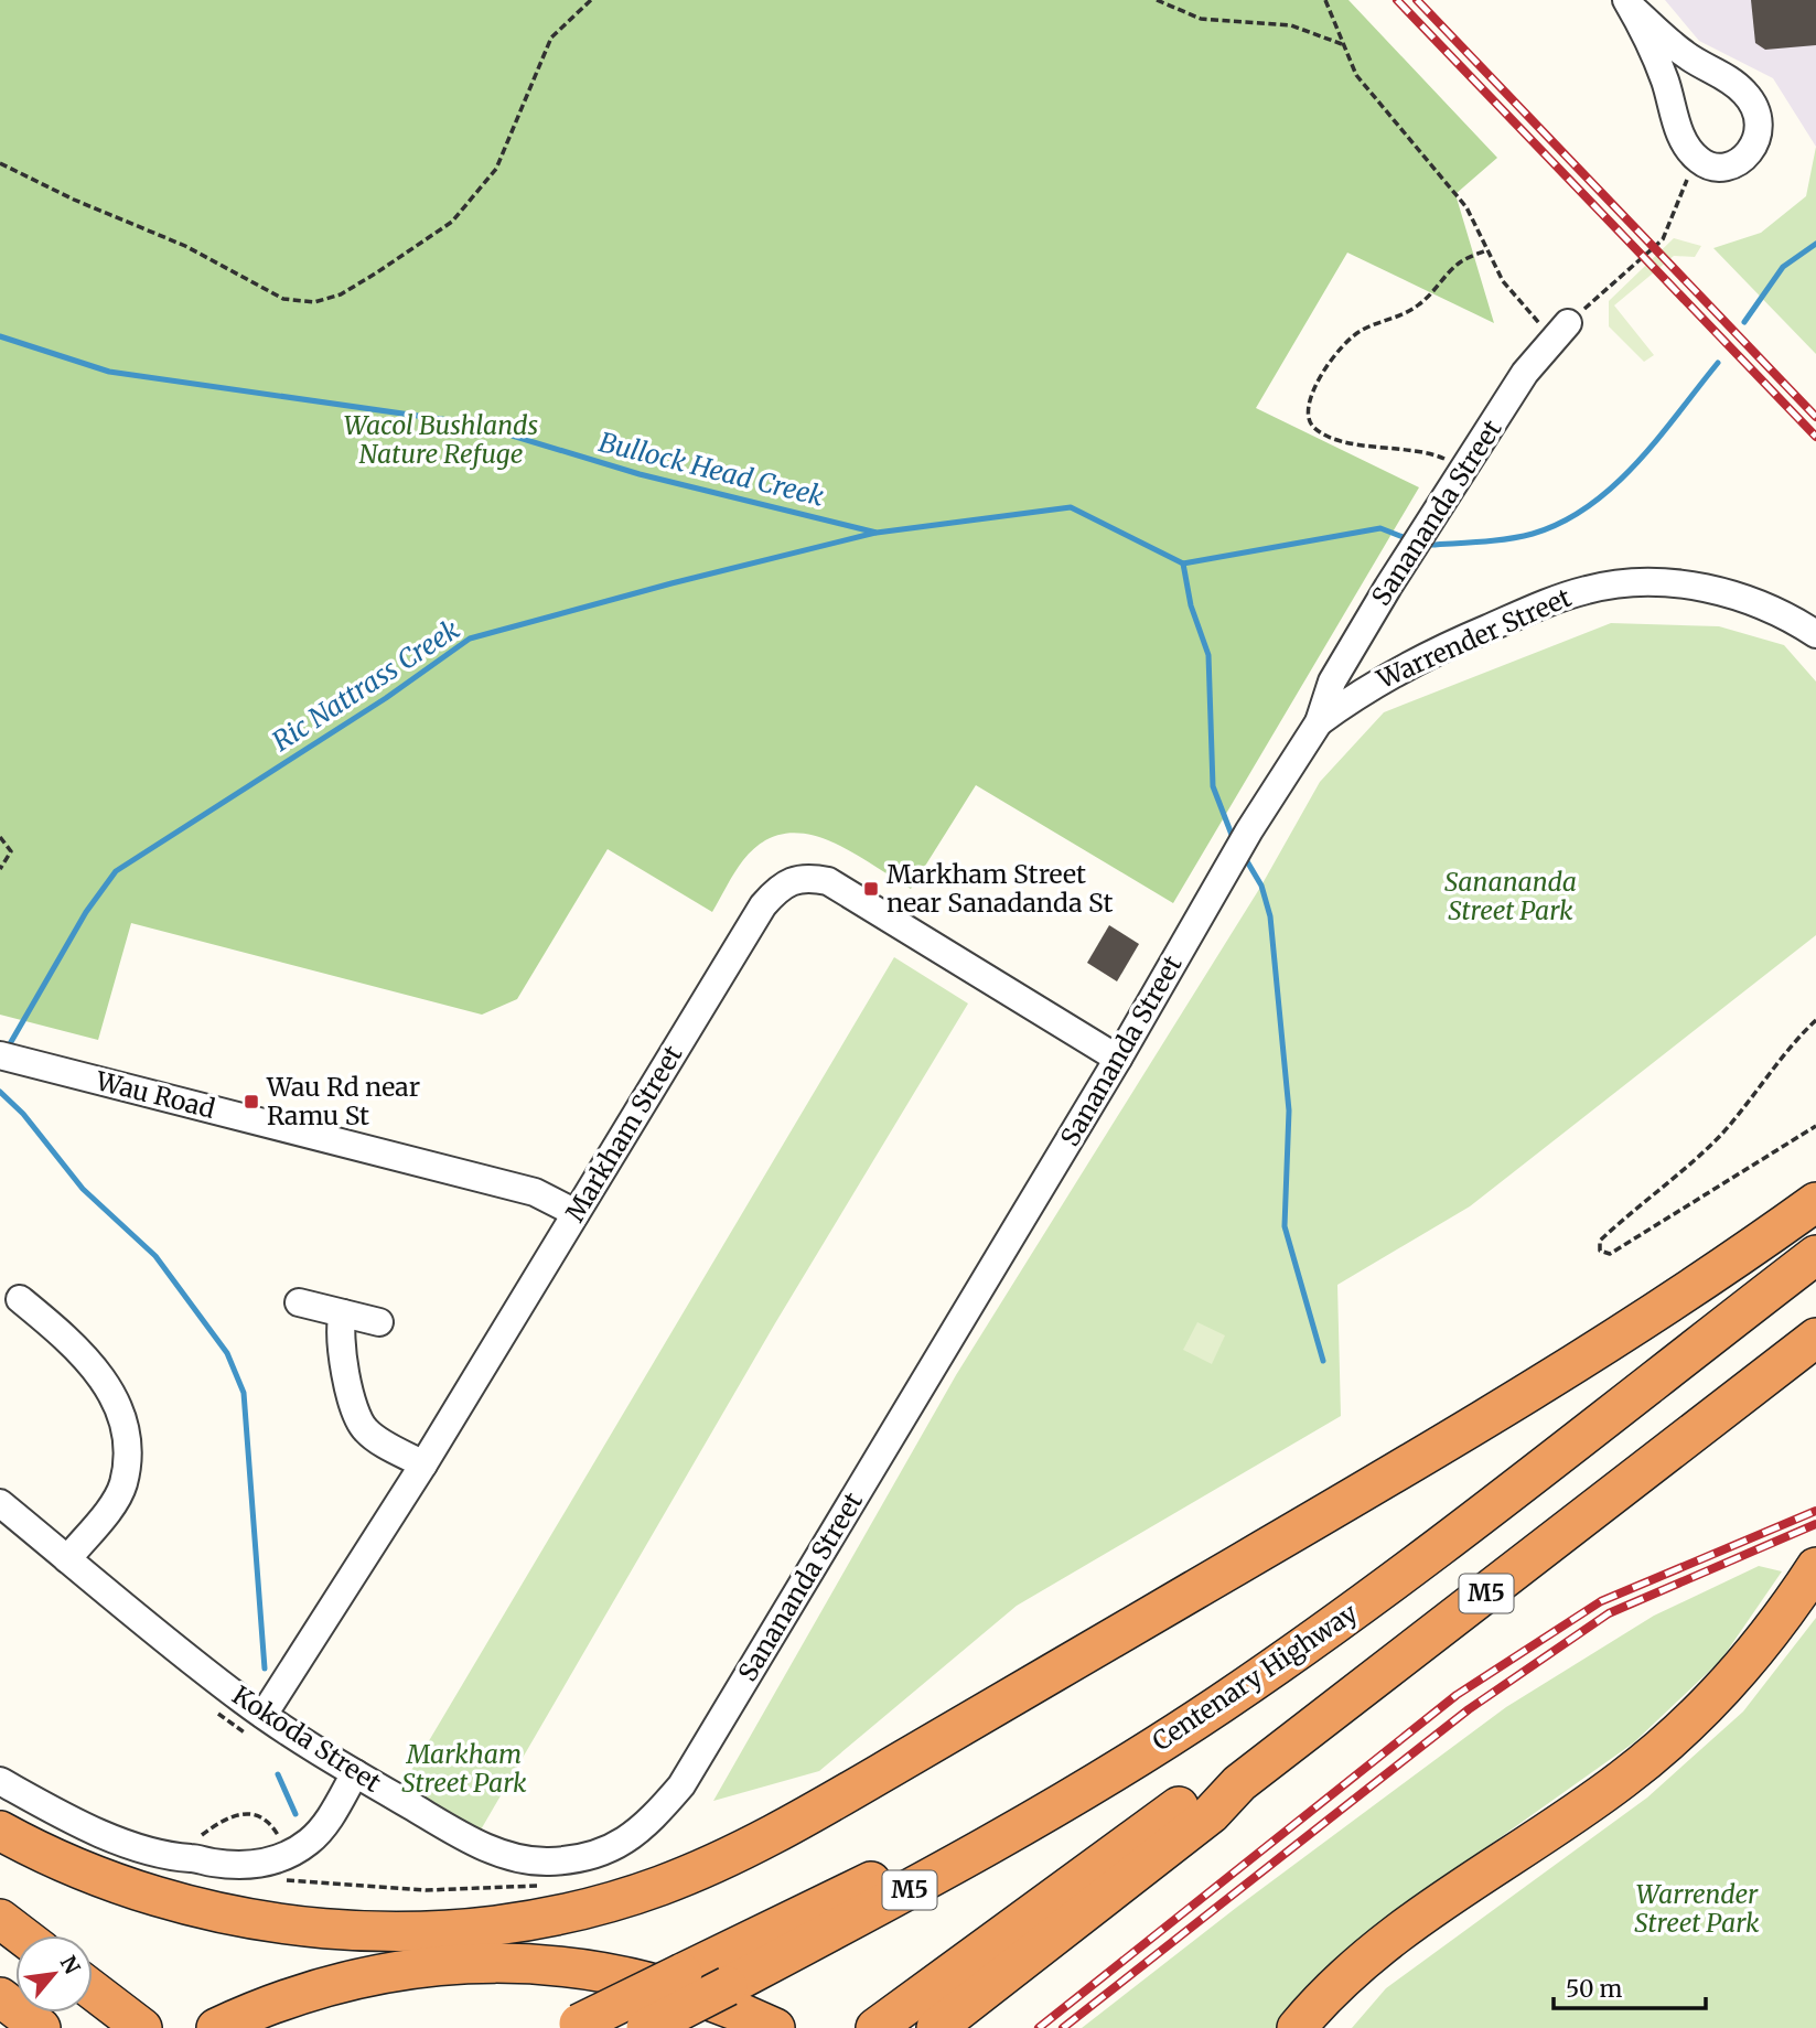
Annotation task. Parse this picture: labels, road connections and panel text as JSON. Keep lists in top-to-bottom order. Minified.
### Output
{"streets":{"highway":["M5","Centenary Highway"],"street":["Sanananda Street","Warrender Street","Wau Road","Markham Street","Kokoda Street"]},"crossings":[["Sanananda Street","Warrender Street"],["Sanananda Street","Markham Street"],["Sanananda Street","Kokoda Street"],["Wau Road","Markham Street"],["Markham Street","Kokoda Street"]],"water":["Bullock Head Creek","Ric Nattrass Creek"],"parks":["Wacol Bushlands Nature Refuge","Sanananda Street Park","Markham Street Park","Warrender Street Park"],"places":{"transit":["Markham Street near Sanadanda St","Wau Rd near Ramu St"]},"scale_bar":"50 m","north":"top right"}
